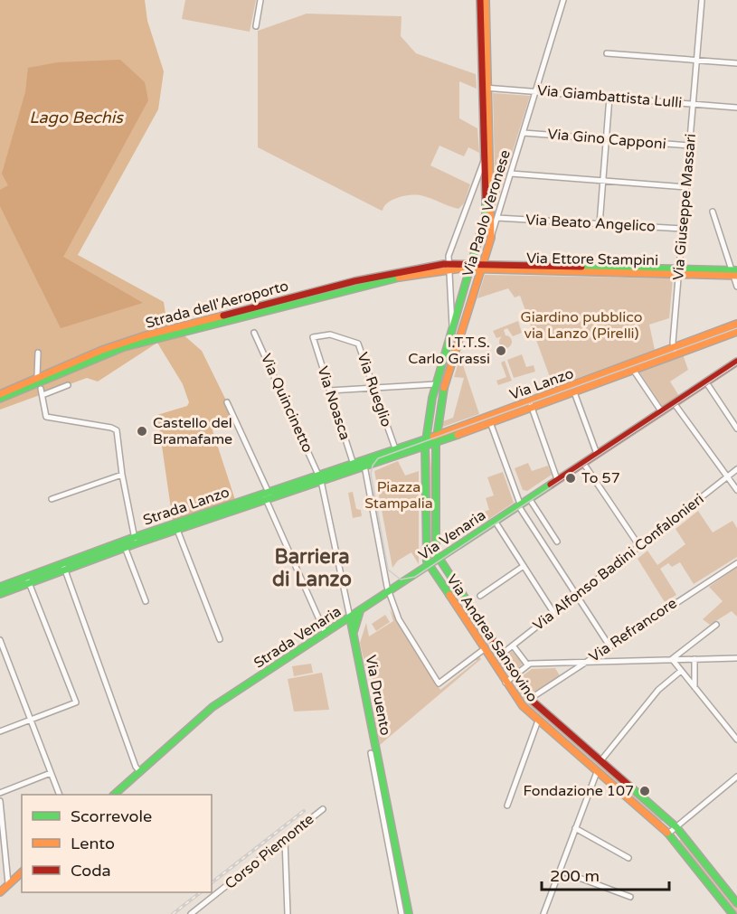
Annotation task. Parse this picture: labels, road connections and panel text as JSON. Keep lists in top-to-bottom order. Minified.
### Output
{"streets":{"main road":["Via Paolo Veronese","Via Ettore Stampini","Strada dell'Aeroporto","Via Lanzo","Strada Lanzo","Via Venaria","Strada Venaria","Via Andrea Sansovino","Via Druento"],"street":["Via Giambattista Lulli","Via Gino Capponi","Via Giuseppe Massari","Via Beato Angelico","Via Rueglio","Via Quincinetto","Via Noasca","Via Alfonso Badini Confalonieri","Via Refrancore","Corso Piemonte"]},"crossings":[["Via Giambattista Lulli","Via Giuseppe Massari"],["Via Giambattista Lulli","Via Paolo Veronese"],["Via Gino Capponi","Via Giuseppe Massari"],["Via Gino Capponi","Via Paolo Veronese"],["Via Giuseppe Massari","Via Beato Angelico"],["Via Giuseppe Massari","Via Ettore Stampini"],["Via Giuseppe Massari","Via Lanzo"],["Via Paolo Veronese","Via Beato Angelico"],["Via Paolo Veronese","Via Ettore Stampini"],["Via Paolo Veronese","Via Lanzo"],["Via Ettore Stampini","Strada dell'Aeroporto"],["Via Lanzo","Via Rueglio"],["Via Lanzo","Strada Lanzo"],["Via Rueglio","Via Noasca"],["Via Quincinetto","Strada Lanzo"],["Via Quincinetto","Via Druento"],["Via Noasca","Strada Lanzo"],["Strada Lanzo","Via Druento"],["Via Venaria","Strada Venaria"],["Via Venaria","Via Andrea Sansovino"],["Via Alfonso Badini Confalonieri","Via Andrea Sansovino"],["Via Refrancore","Via Andrea Sansovino"],["Strada Venaria","Via Druento"]],"districts":["Barriera di Lanzo"],"water":["Lago Bechis"],"parks":["Giardino pubblico via Lanzo (Pirelli)","Piazza Stampalia"],"places":["I.T.T.S. Carlo Grassi","Castello del Bramafame","To 57","Fondazione 107"],"legend":["Scorrevole","Lento","Coda"],"scale_bar":"200 m"}
